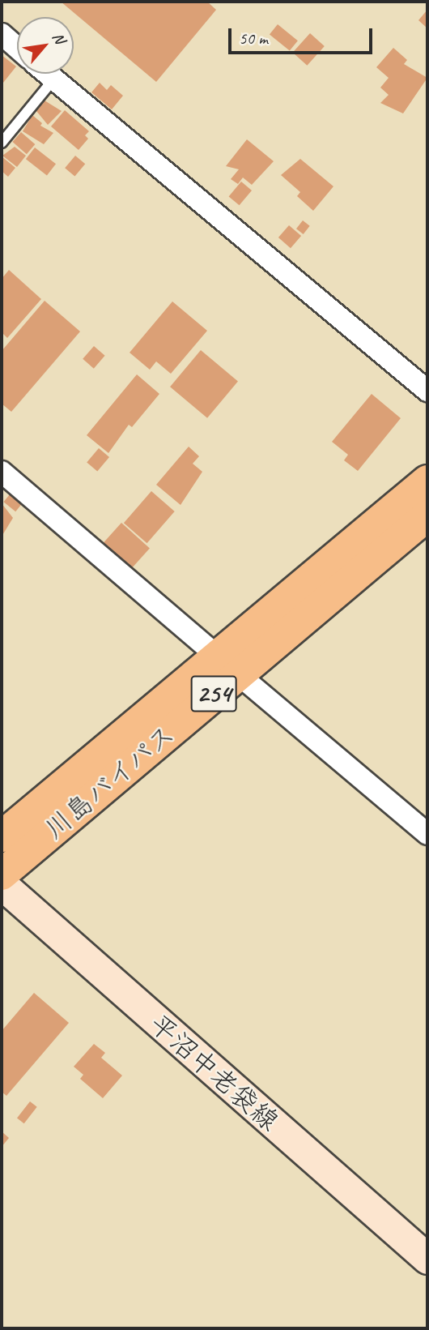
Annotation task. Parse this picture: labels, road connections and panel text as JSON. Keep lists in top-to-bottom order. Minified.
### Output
{"streets":{"highway":["254","川島バイパス"],"main road":["平沼中老袋線"]},"scale_bar":"50 m","north":"top right"}
